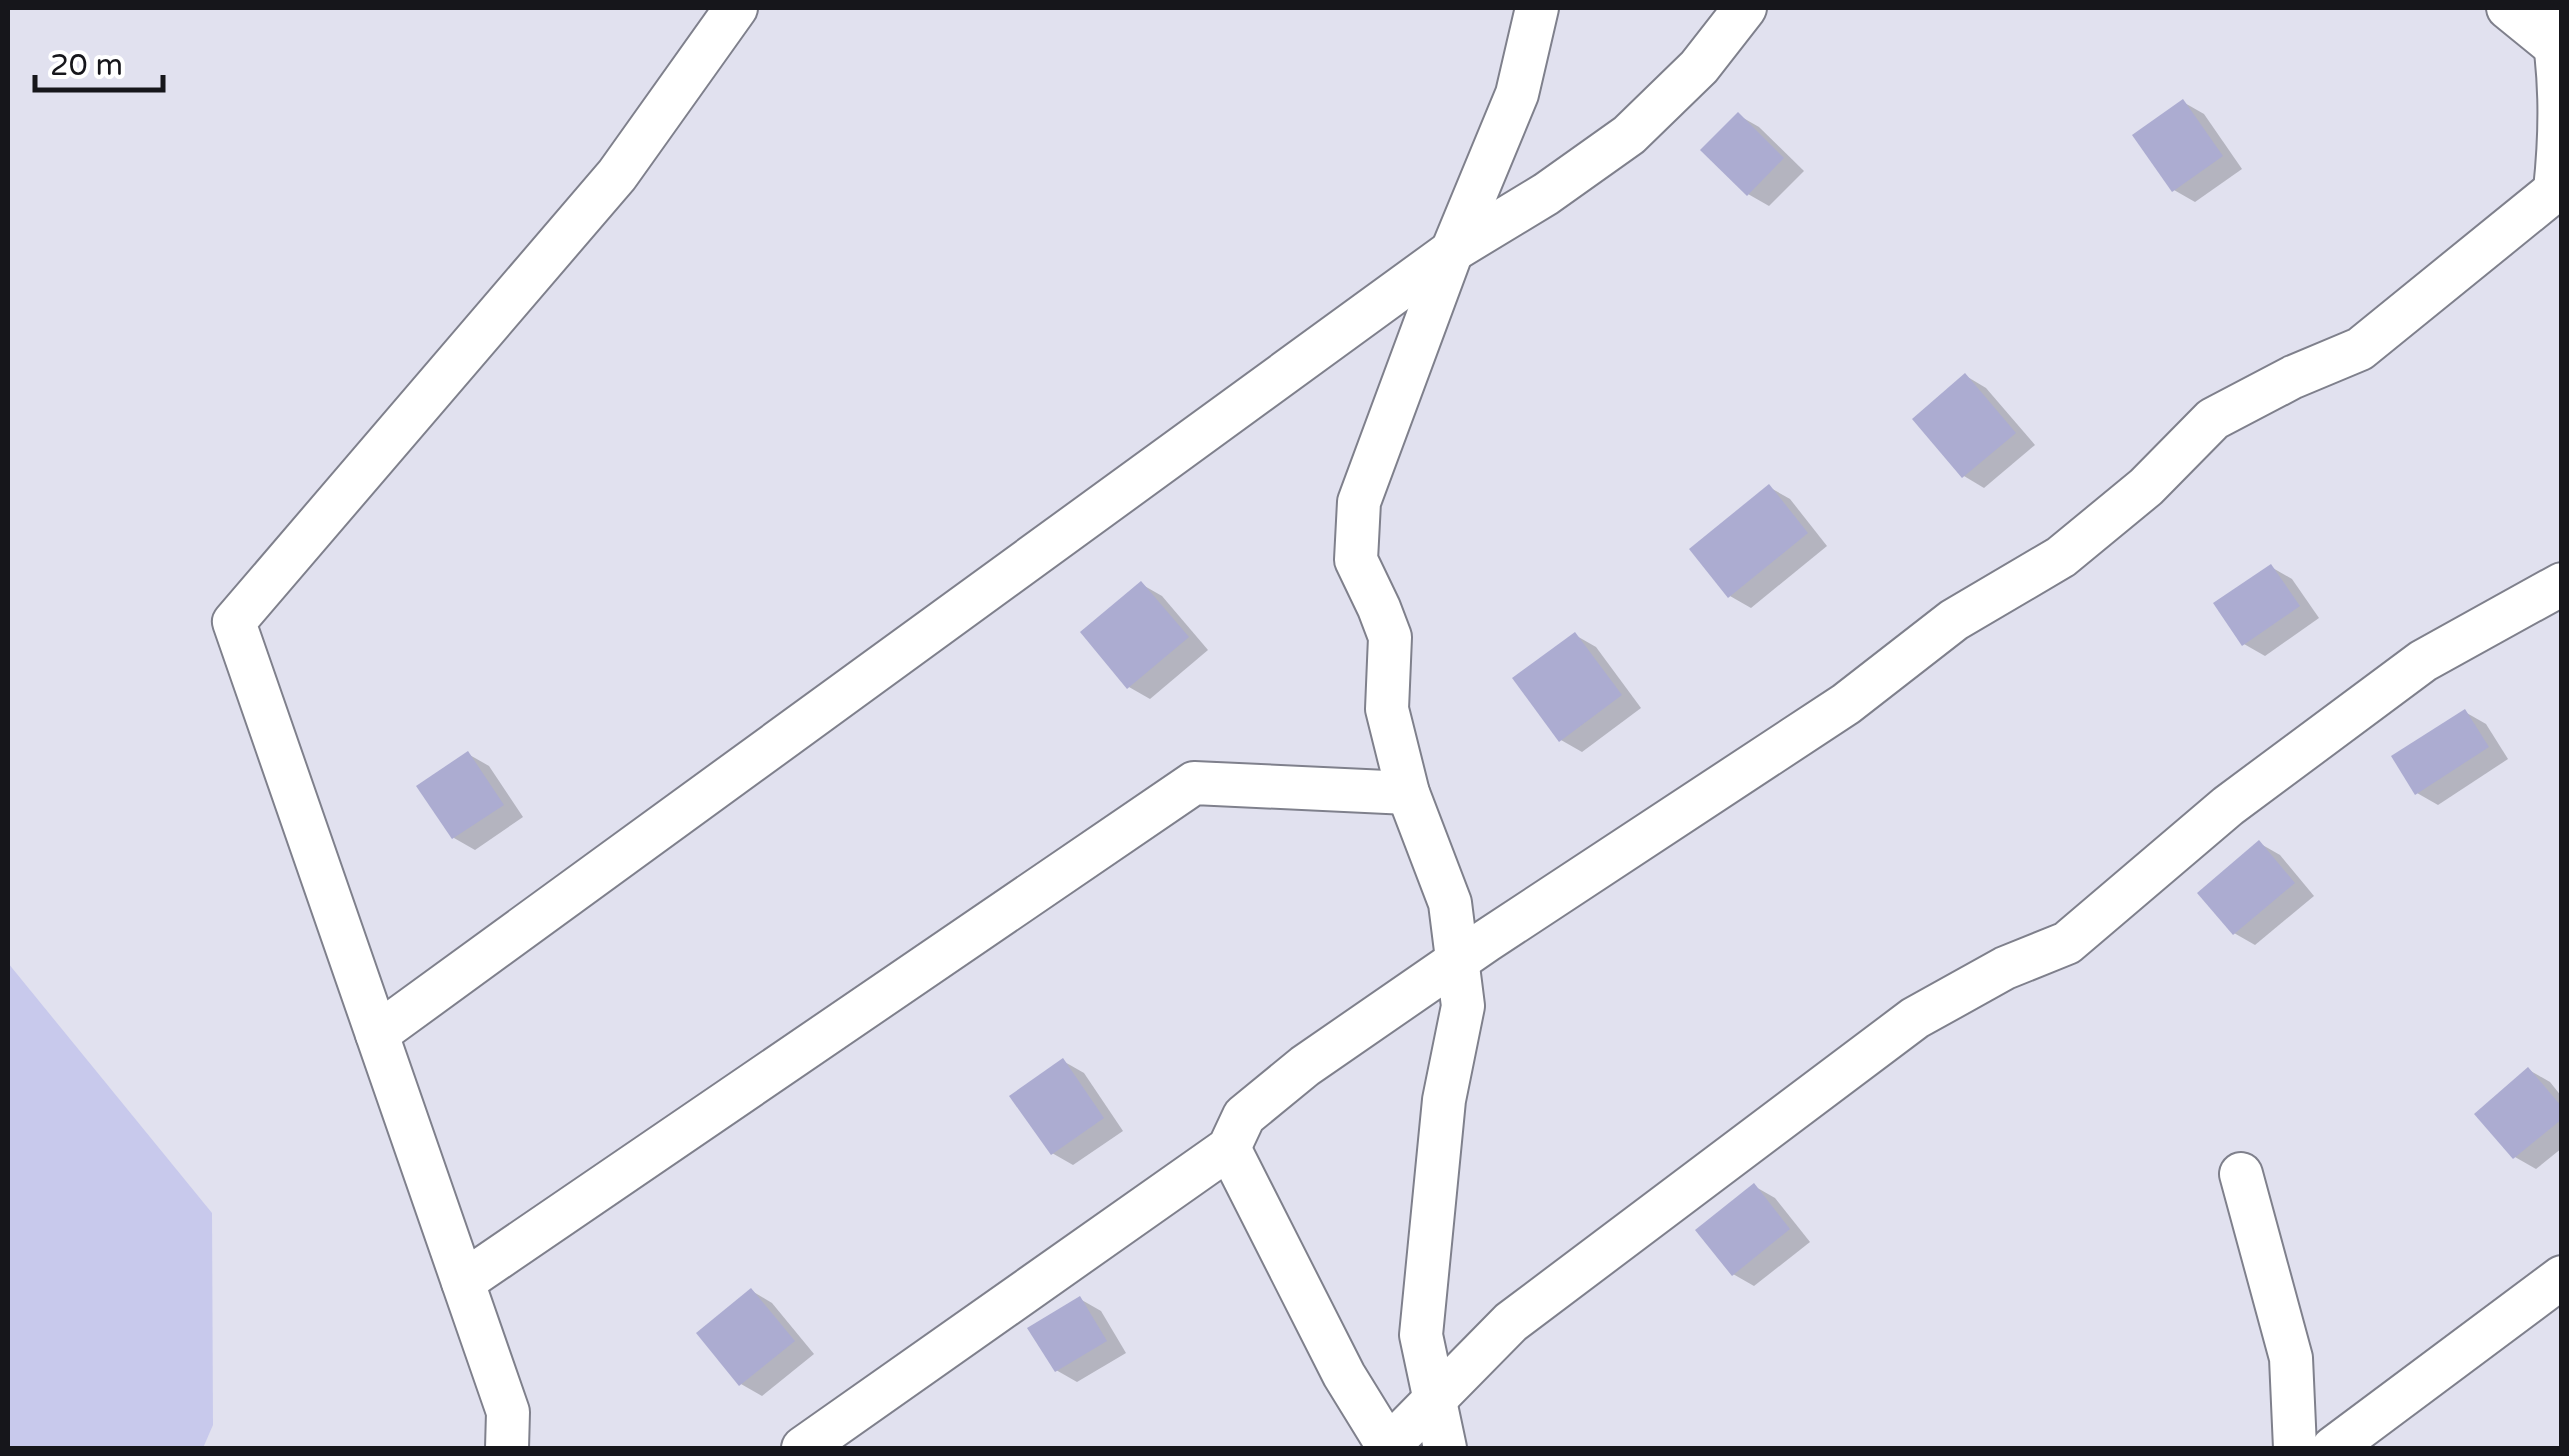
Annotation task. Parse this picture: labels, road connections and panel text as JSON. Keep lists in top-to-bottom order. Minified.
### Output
{"scale_bar":"20 m"}
